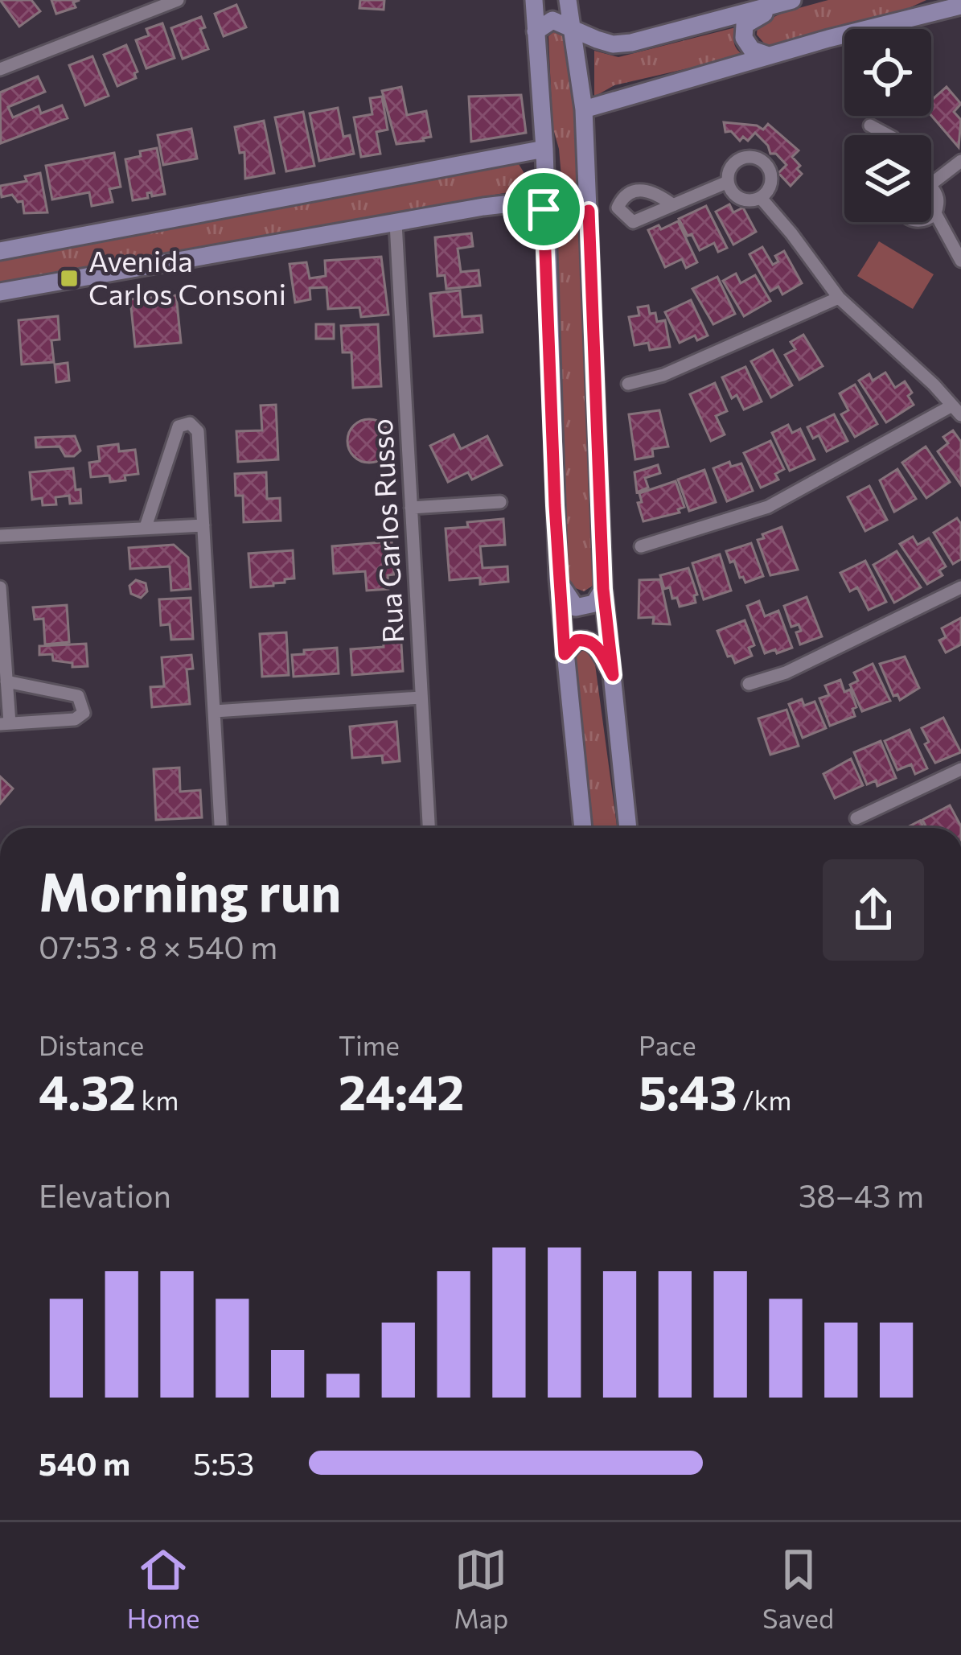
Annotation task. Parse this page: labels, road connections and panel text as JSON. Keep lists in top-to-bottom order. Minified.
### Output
{"streets":{"street":["Rua Carlos Russo"]},"places":{"transit":["Avenida Carlos Consoni"]},"page":{"heading":["Morning run","07:53 · 8 × 540 m"],"stats":[["Distance","4.32 km"],["Time","24:42"],["Pace","5:43 /km"]],"chart":["Elevation","38–43 m"],"list":[{"name":"540 m","note":"5:53"}],"tabs":["Home","Map","Saved"]}}
